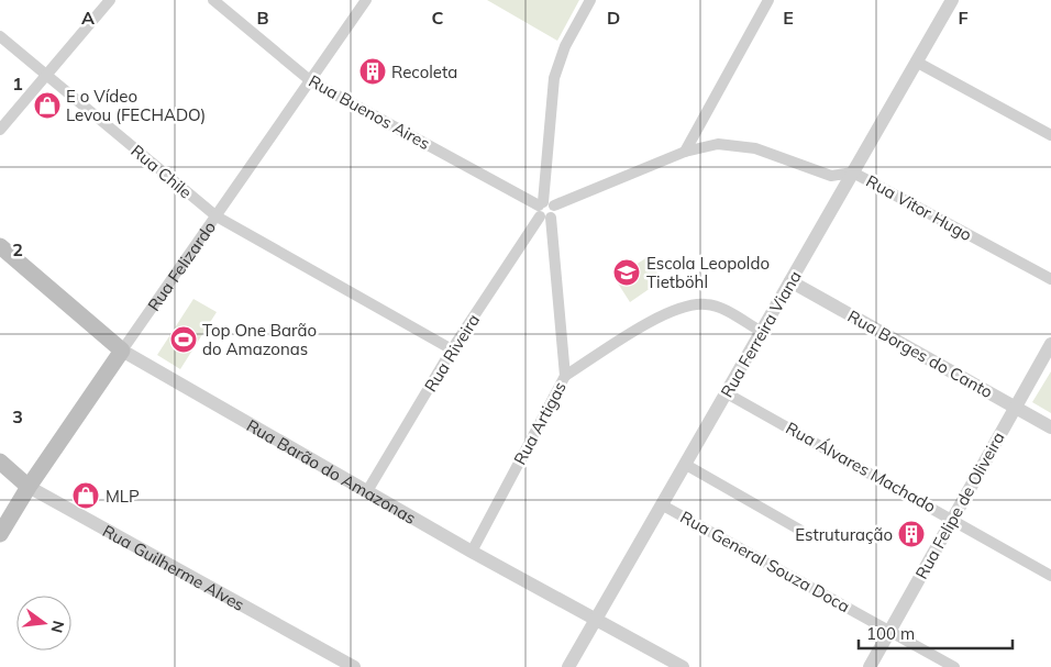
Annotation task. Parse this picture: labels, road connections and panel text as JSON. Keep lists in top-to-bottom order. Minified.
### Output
{"streets":{"main road":["Rua Felizardo","Rua Barão do Amazonas","Rua Guilherme Alves"],"street":["Rua Buenos Aires","Rua Chile","Rua Vitor Hugo","Rua Ferreira Viana","Rua Riveira","Rua Borges do Canto","Rua Artigas","Rua Álvares Machado","Rua Felipe de Oliveira","Rua General Souza Doca"]},"crossings":[["Rua Buenos Aires","Rua Felizardo"],["Rua Buenos Aires","Rua Riveira"],["Rua Buenos Aires","Rua Artigas"],["Rua Chile","Rua Felizardo"],["Rua Chile","Rua Riveira"],["Rua Vitor Hugo","Rua Ferreira Viana"],["Rua Felizardo","Rua Barão do Amazonas"],["Rua Felizardo","Rua Guilherme Alves"],["Rua Ferreira Viana","Rua Borges do Canto"],["Rua Ferreira Viana","Rua Álvares Machado"],["Rua Ferreira Viana","Rua Barão do Amazonas"],["Rua Ferreira Viana","Rua General Souza Doca"],["Rua Riveira","Rua Artigas"],["Rua Riveira","Rua Barão do Amazonas"],["Rua Borges do Canto","Rua Felipe de Oliveira"],["Rua Artigas","Rua Barão do Amazonas"],["Rua Álvares Machado","Rua Felipe de Oliveira"],["Rua Felipe de Oliveira","Rua General Souza Doca"]],"places":{"building":["Recoleta","Estruturação"],"shop":["E o Vídeo Levou (FECHADO)","MLP"],"school or university":["Escola Leopoldo Tietböhl"],"sports":["Top One Barão do Amazonas"]},"scale_bar":"100 m","north":"right","grid":{"columns":["A","B","C","D","E","F"],"rows":["1","2","3"]}}
